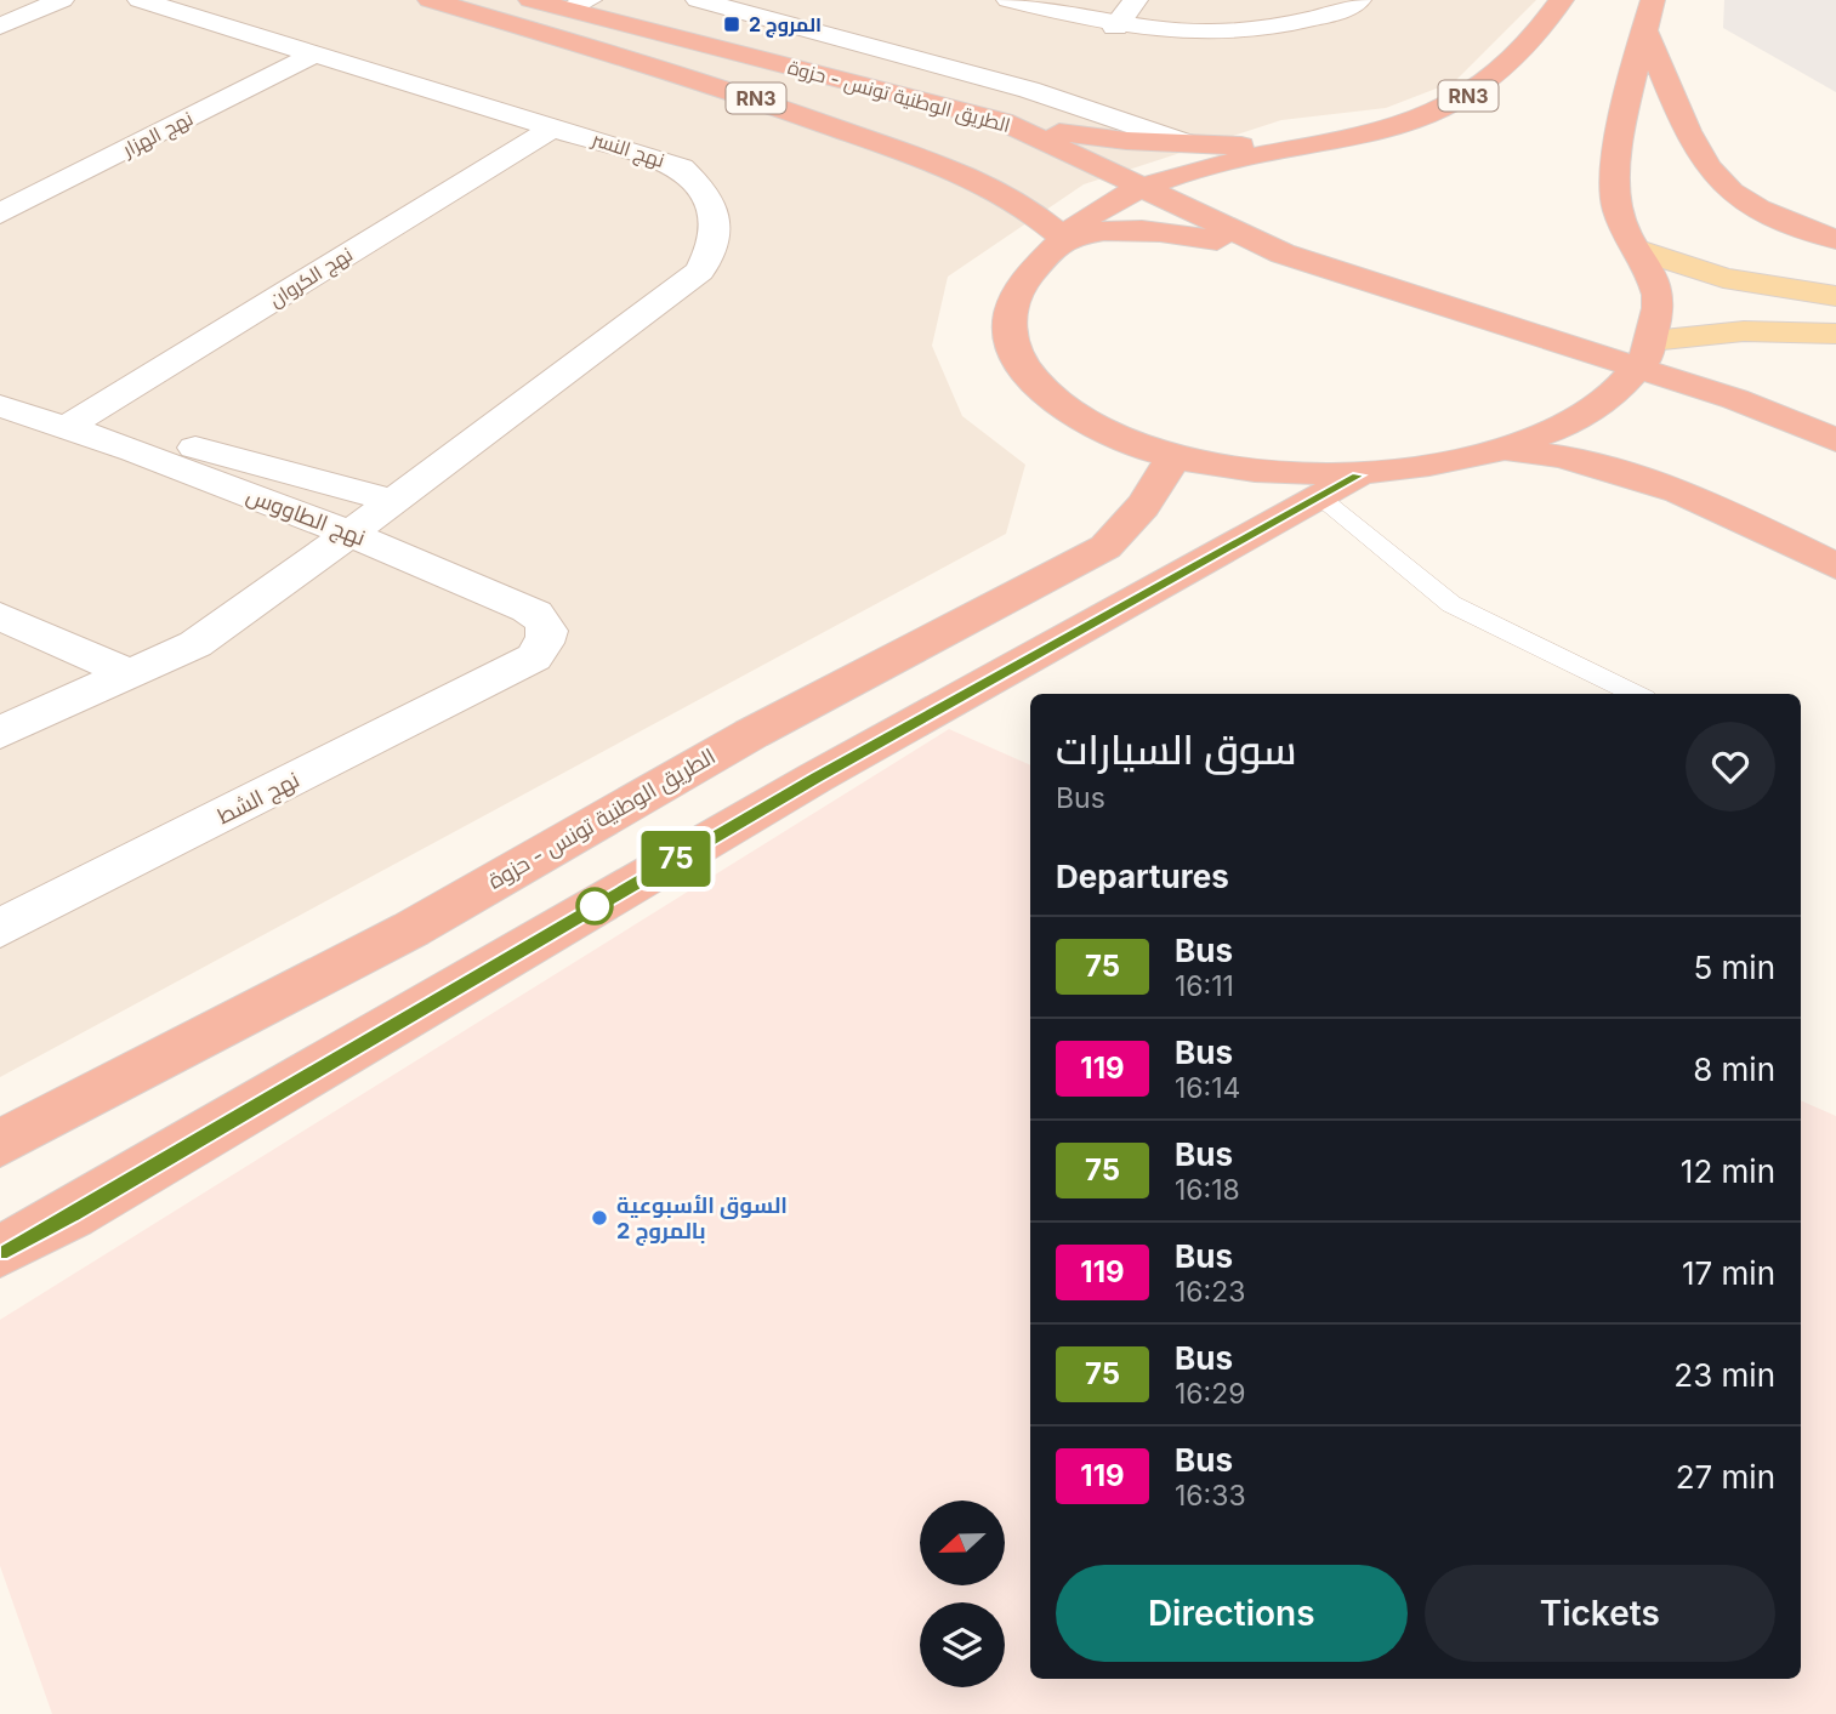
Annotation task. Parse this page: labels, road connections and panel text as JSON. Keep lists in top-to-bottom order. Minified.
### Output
{"streets":{"highway":["الطريق الوطنية تونس - حزوة","RN3"],"street":["نهج الهزار","نهج النسر","نهج الكروان","نهج الطاووس","نهج الشط"]},"crossings":[["الطريق الوطنية تونس - حزوة","RN3"],["نهج الهزار","نهج النسر"],["نهج النسر","نهج الكروان"],["نهج النسر","نهج الطاووس"],["نهج الكروان","نهج الطاووس"],["نهج الطاووس","نهج الشط"]],"places":{"transit":["المروج 2"],"other":["السوق الأسبوعية بالمروج 2"]},"lines":["bus line 75"],"north":"left","page":{"on_map":"75","heading":[["سوق السيارات","Bus"],"Departures"],"list":[{"mark":"75","name":"Bus","note":"16:11","value":"5 min"},{"mark":"119","name":"Bus","note":"16:14","value":"8 min"},{"mark":"75","name":"Bus","note":"16:18","value":"12 min"},{"mark":"119","name":"Bus","note":"16:23","value":"17 min"},{"mark":"75","name":"Bus","note":"16:29","value":"23 min"},{"mark":"119","name":"Bus","note":"16:33","value":"27 min"}],"buttons":["Directions","Tickets"]}}
